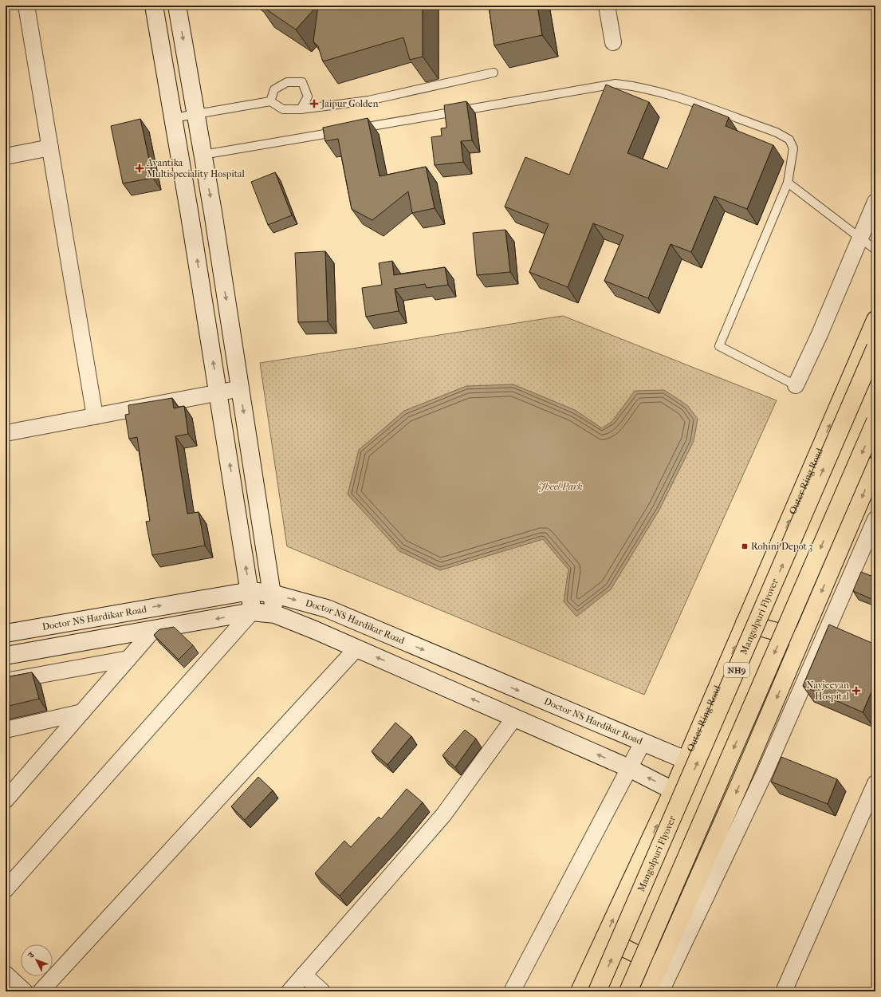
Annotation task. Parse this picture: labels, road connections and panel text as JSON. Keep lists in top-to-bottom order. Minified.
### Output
{"streets":{"main road":["Outer Ring Road","Mangolpuri Flyover","NH9"],"street":["Doctor NS Hardikar Road"]},"crossings":[["Outer Ring Road","Doctor NS Hardikar Road"]],"parks":["Jheel Park"],"places":{"health":["Jaipur Golden","Avantika Multispeciality Hospital","Navjeevan Hospital"],"transit":["Rohini Depot 3"]},"north":"top left"}
